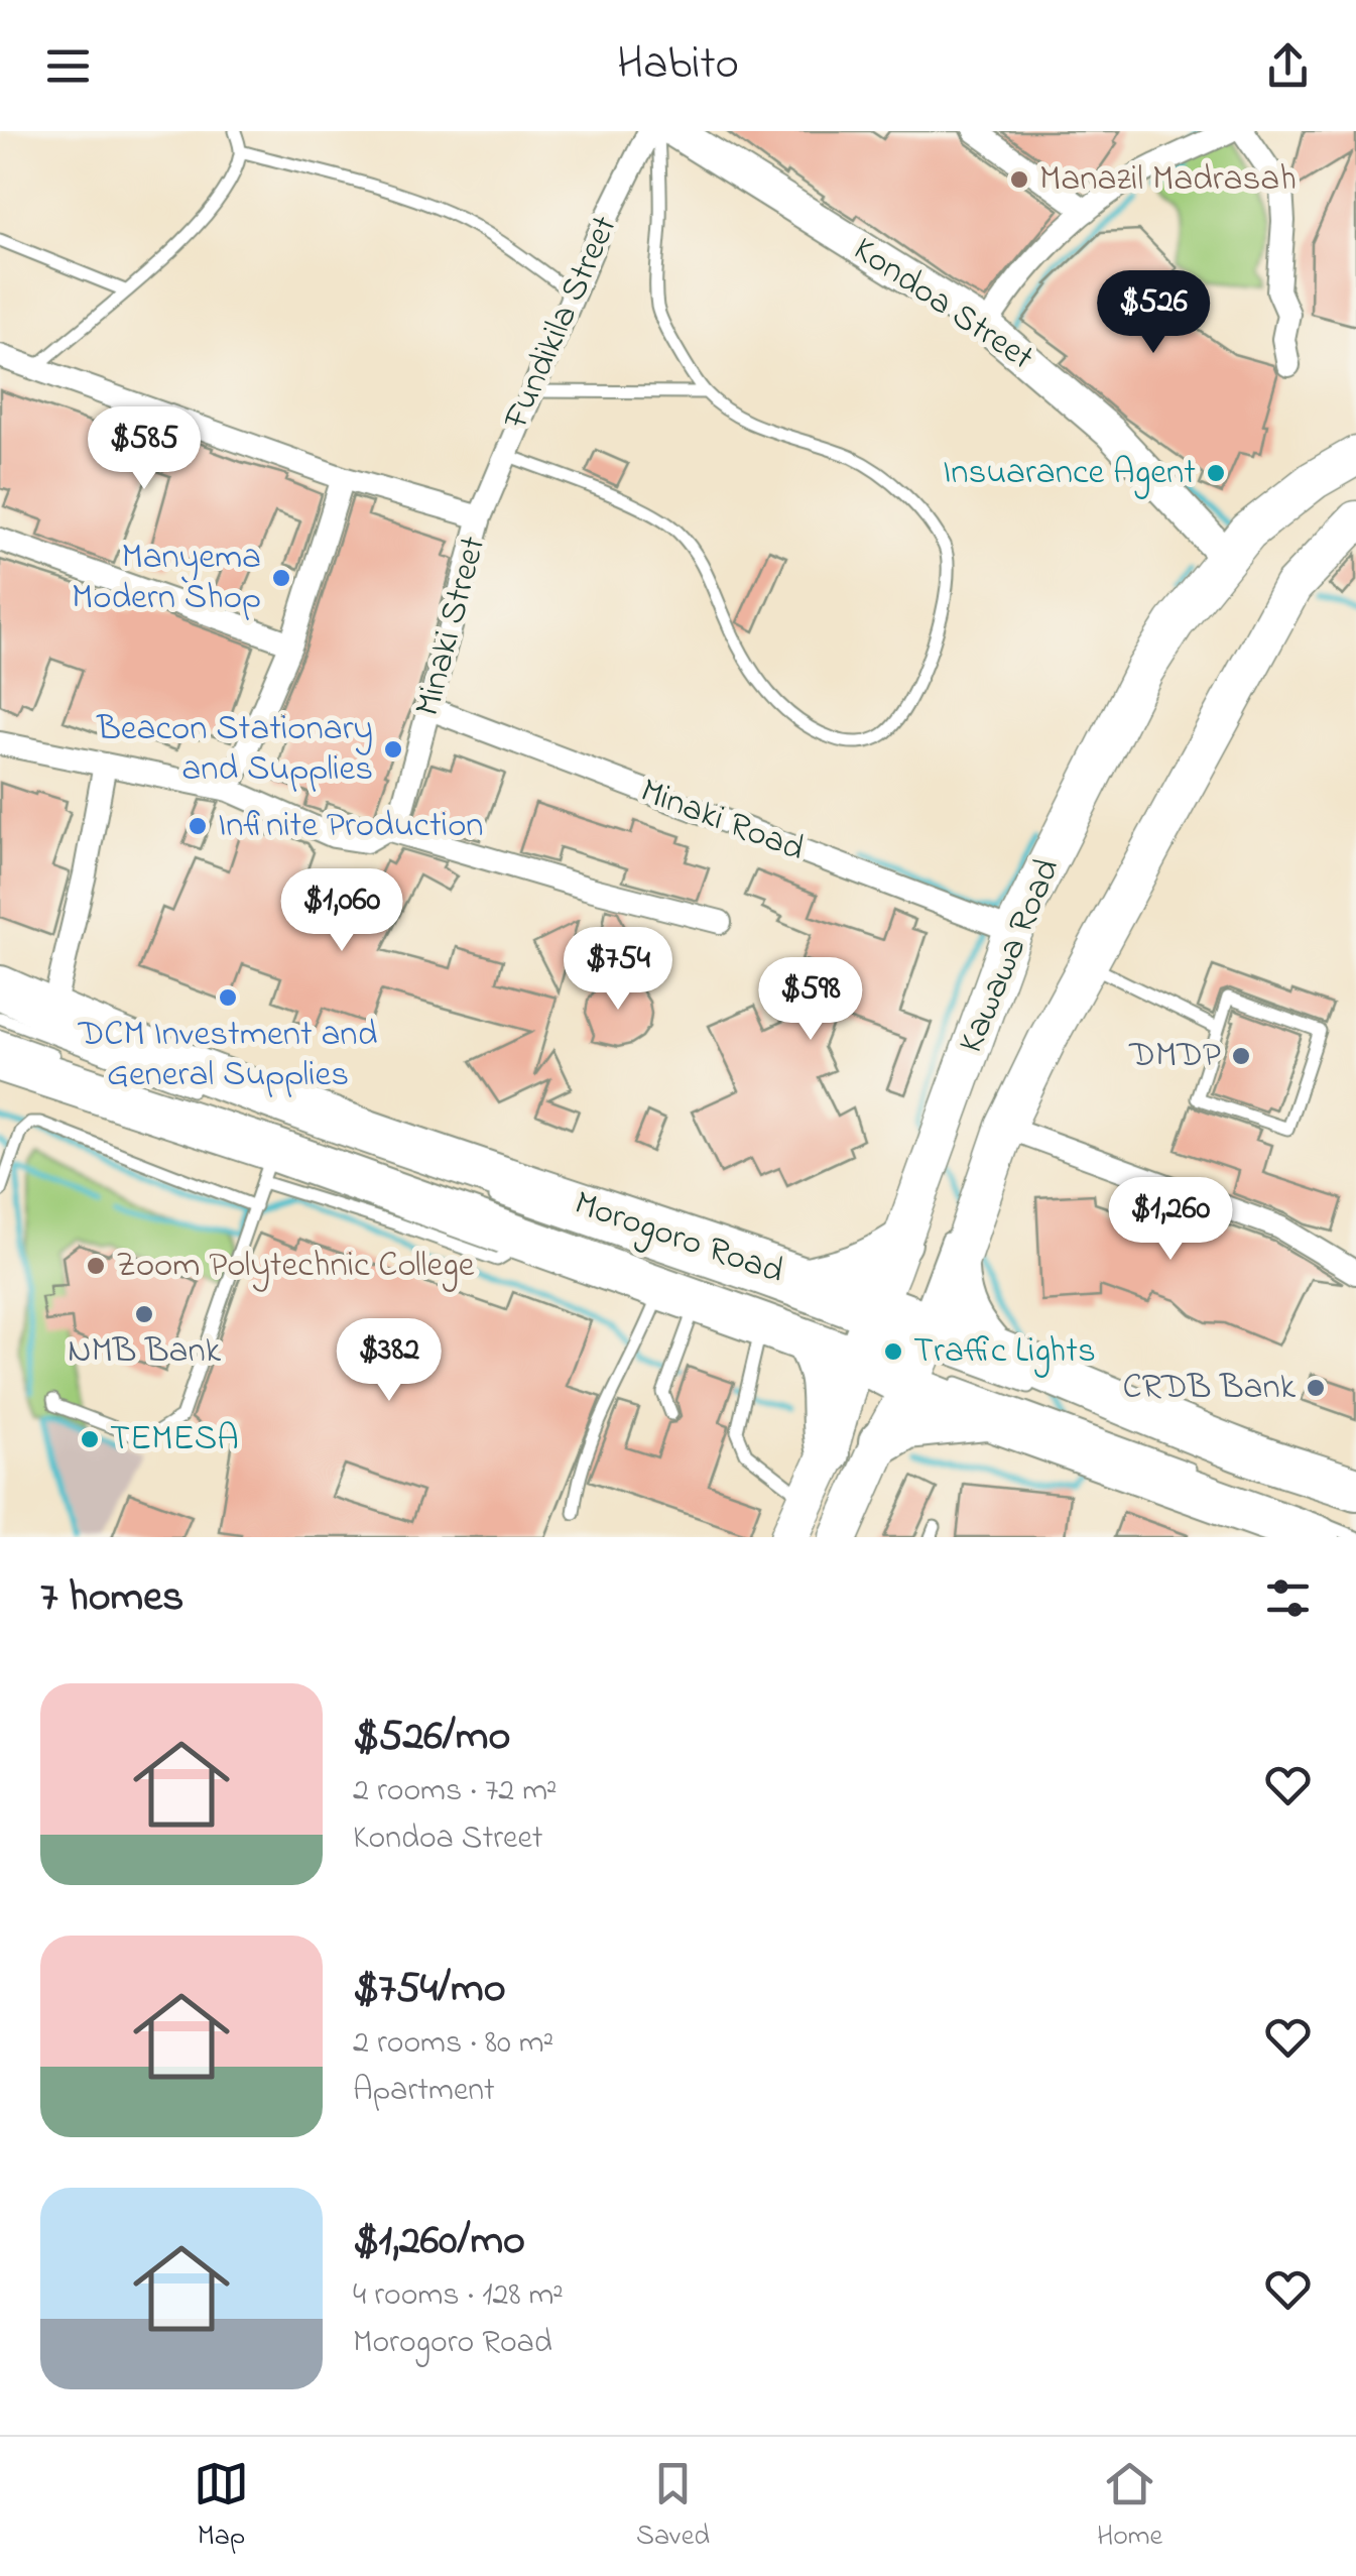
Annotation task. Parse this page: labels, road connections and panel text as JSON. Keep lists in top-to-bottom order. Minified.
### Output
{"streets":{"highway":["Morogoro Road"],"main road":["Kawawa Road"],"street":["Kondoa Street","Fundikila Street","Minaki Street","Minaki Road"]},"crossings":[["Kondoa Street","Kawawa Road"],["Fundikila Street","Minaki Street"],["Minaki Street","Minaki Road"],["Minaki Road","Kawawa Road"],["Kawawa Road","Morogoro Road"]],"places":["Manazil Madrasah","Insuarance Agent","Manyema Modern Shop","Beacon Stationary and Supplies","Infinite Production","DCM Investment and General Supplies","DMDP","Zoom Polytechnic College","NMB Bank","Traffic Lights","CRDB Bank","TEMESA"],"page":{"header":"Habito","price":["$526","$585","$1,060","$754","$598","$1,260","$382"],"heading":"7 homes","list":[{"name":"$526/mo","note":"2 rooms · 72 m² · Kondoa Street"},{"name":"$754/mo","note":"2 rooms · 80 m² · Apartment"},{"name":"$1,260/mo","note":"4 rooms · 128 m² · Morogoro Road"}],"tabs":["Map","Saved","Home"]}}
